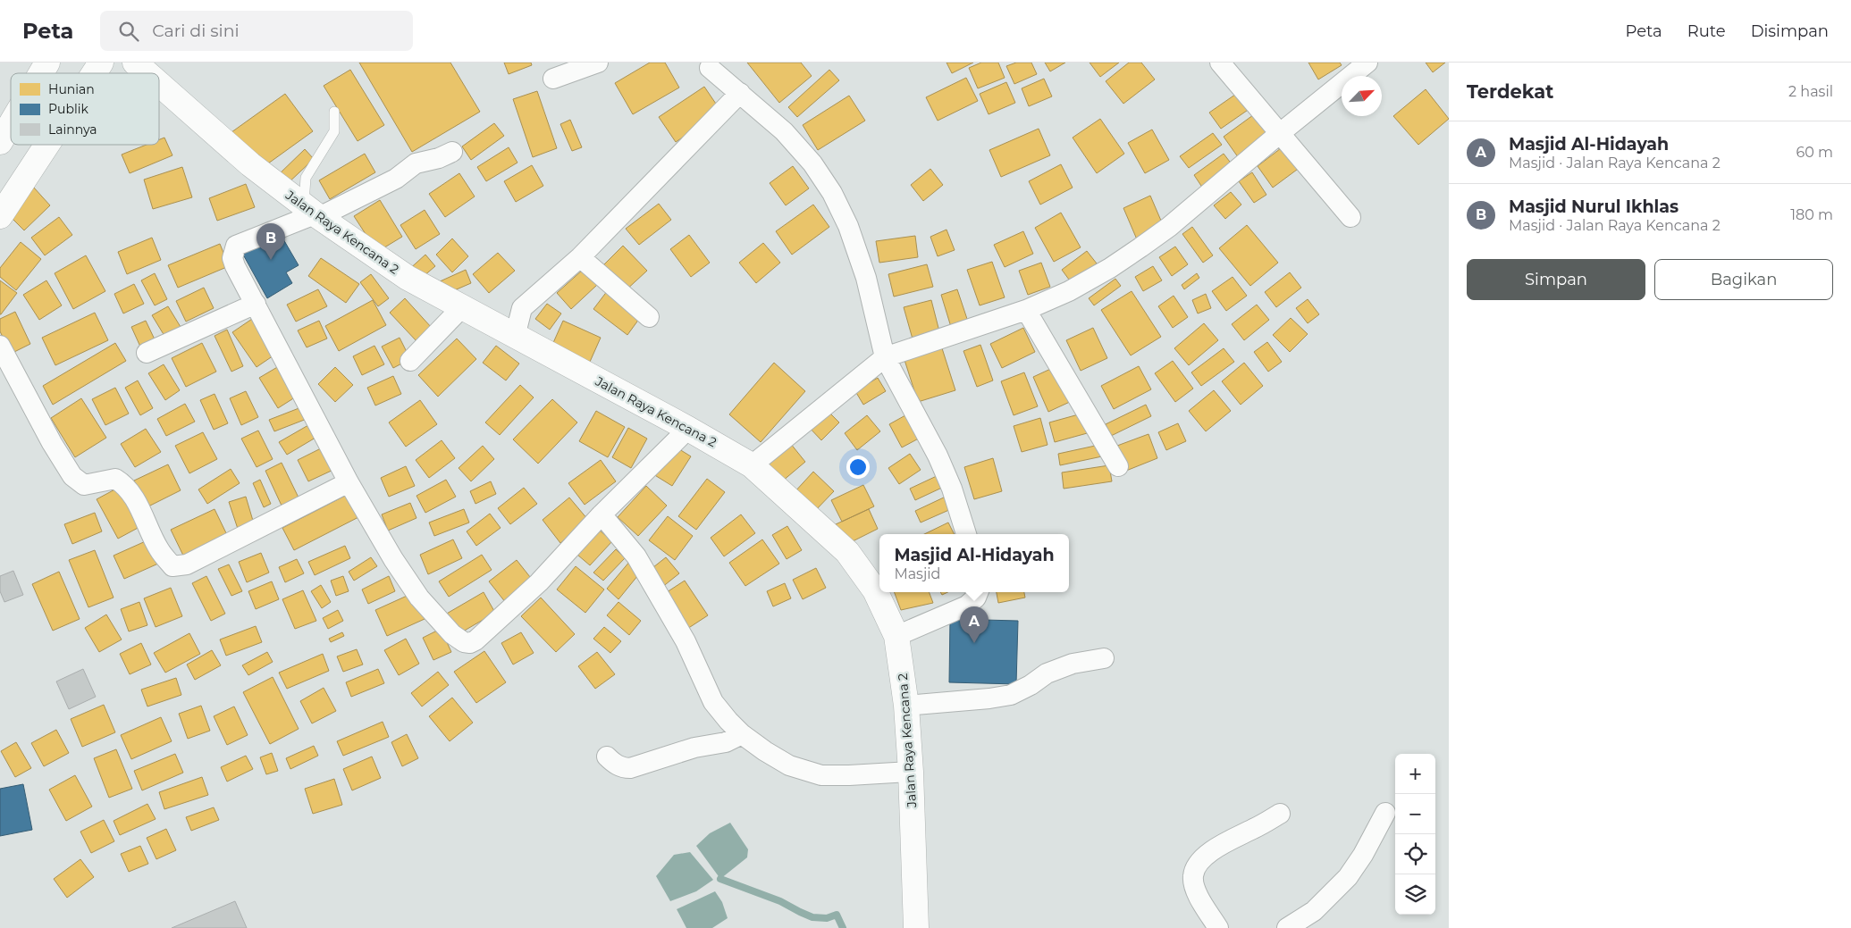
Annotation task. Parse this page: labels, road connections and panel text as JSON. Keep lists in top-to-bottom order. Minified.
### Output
{"streets":{"main road":["Jalan Raya Kencana 2"]},"legend":["Hunian","Publik","Lainnya"],"north":"top right","page":{"header":"Peta","search":"Cari di sini","nav":["Peta","Rute","Disimpan"],"heading":["Terdekat","2 hasil"],"list":[{"mark":"A","name":"Masjid Al-Hidayah","note":"Masjid · Jalan Raya Kencana 2","value":"60 m"},{"mark":"B","name":"Masjid Nurul Ikhlas","note":"Masjid · Jalan Raya Kencana 2","value":"180 m"}],"pins":["B","A"],"buttons":["Simpan","Bagikan"],"popup":["Masjid Al-Hidayah","Masjid"],"map_buttons":["+","−"]}}
